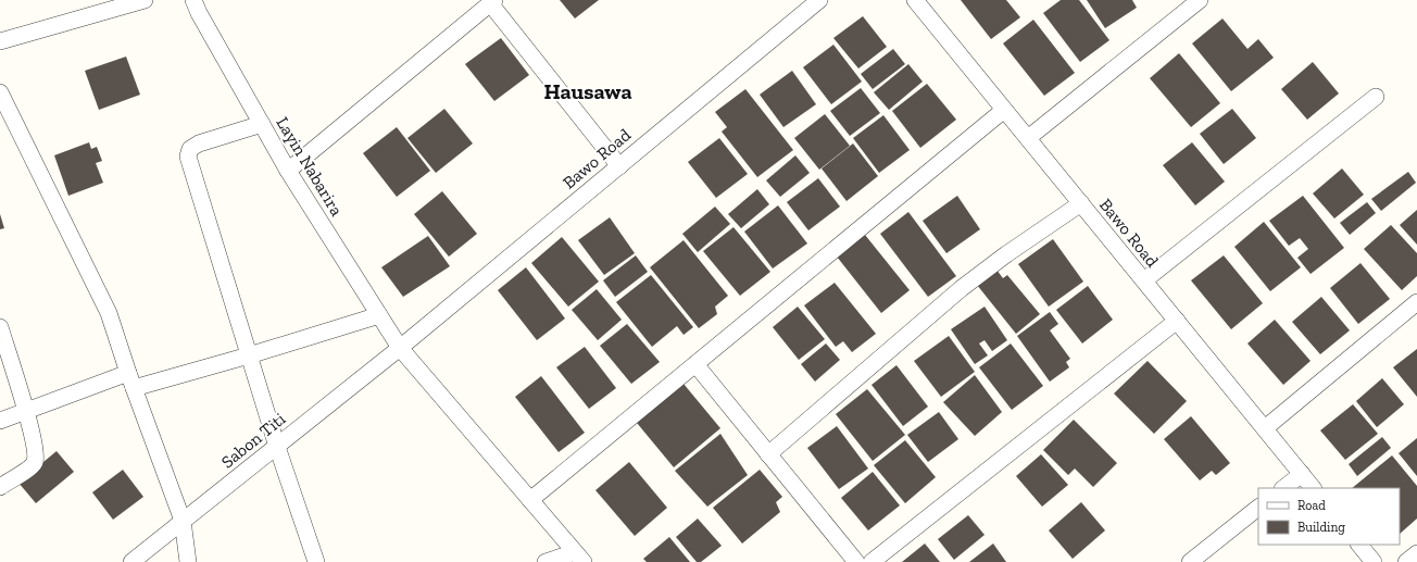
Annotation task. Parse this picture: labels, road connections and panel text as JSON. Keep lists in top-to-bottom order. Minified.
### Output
{"streets":{"street":["Bawo Road","Layin Nabarira","Sabon Titi"]},"crossings":[["Bawo Road","Layin Nabarira"],["Bawo Road","Sabon Titi"],["Layin Nabarira","Sabon Titi"]],"districts":["Hausawa"],"legend":["Road","Building"]}
